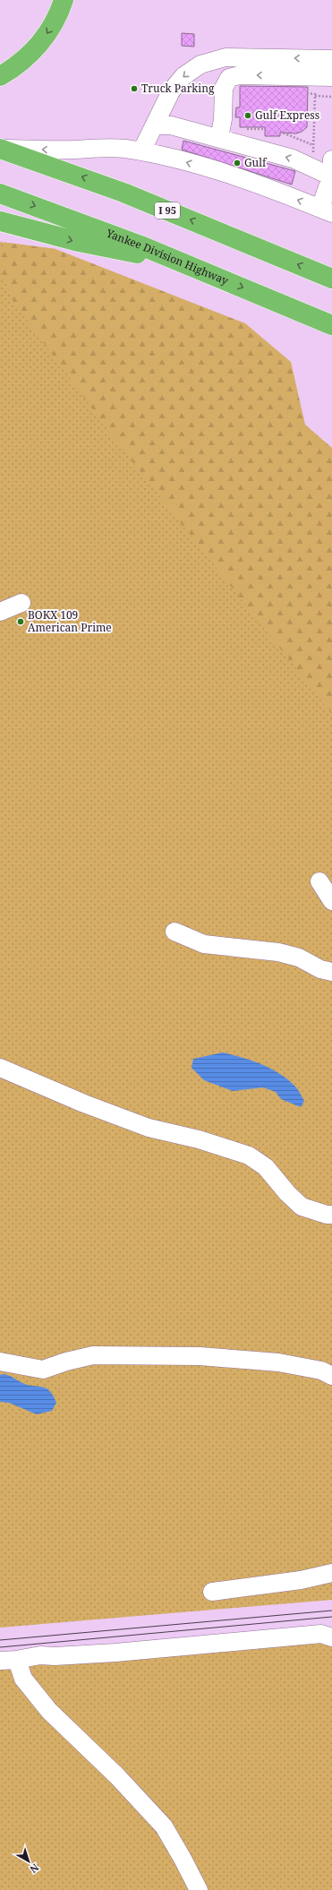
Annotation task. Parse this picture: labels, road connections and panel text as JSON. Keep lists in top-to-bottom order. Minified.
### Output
{"streets":{"highway":["I 95","Yankee Division Highway"]},"places":["Truck Parking","Gulf Express","Gulf","BOKX 109 American Prime"],"north":"bottom right"}
